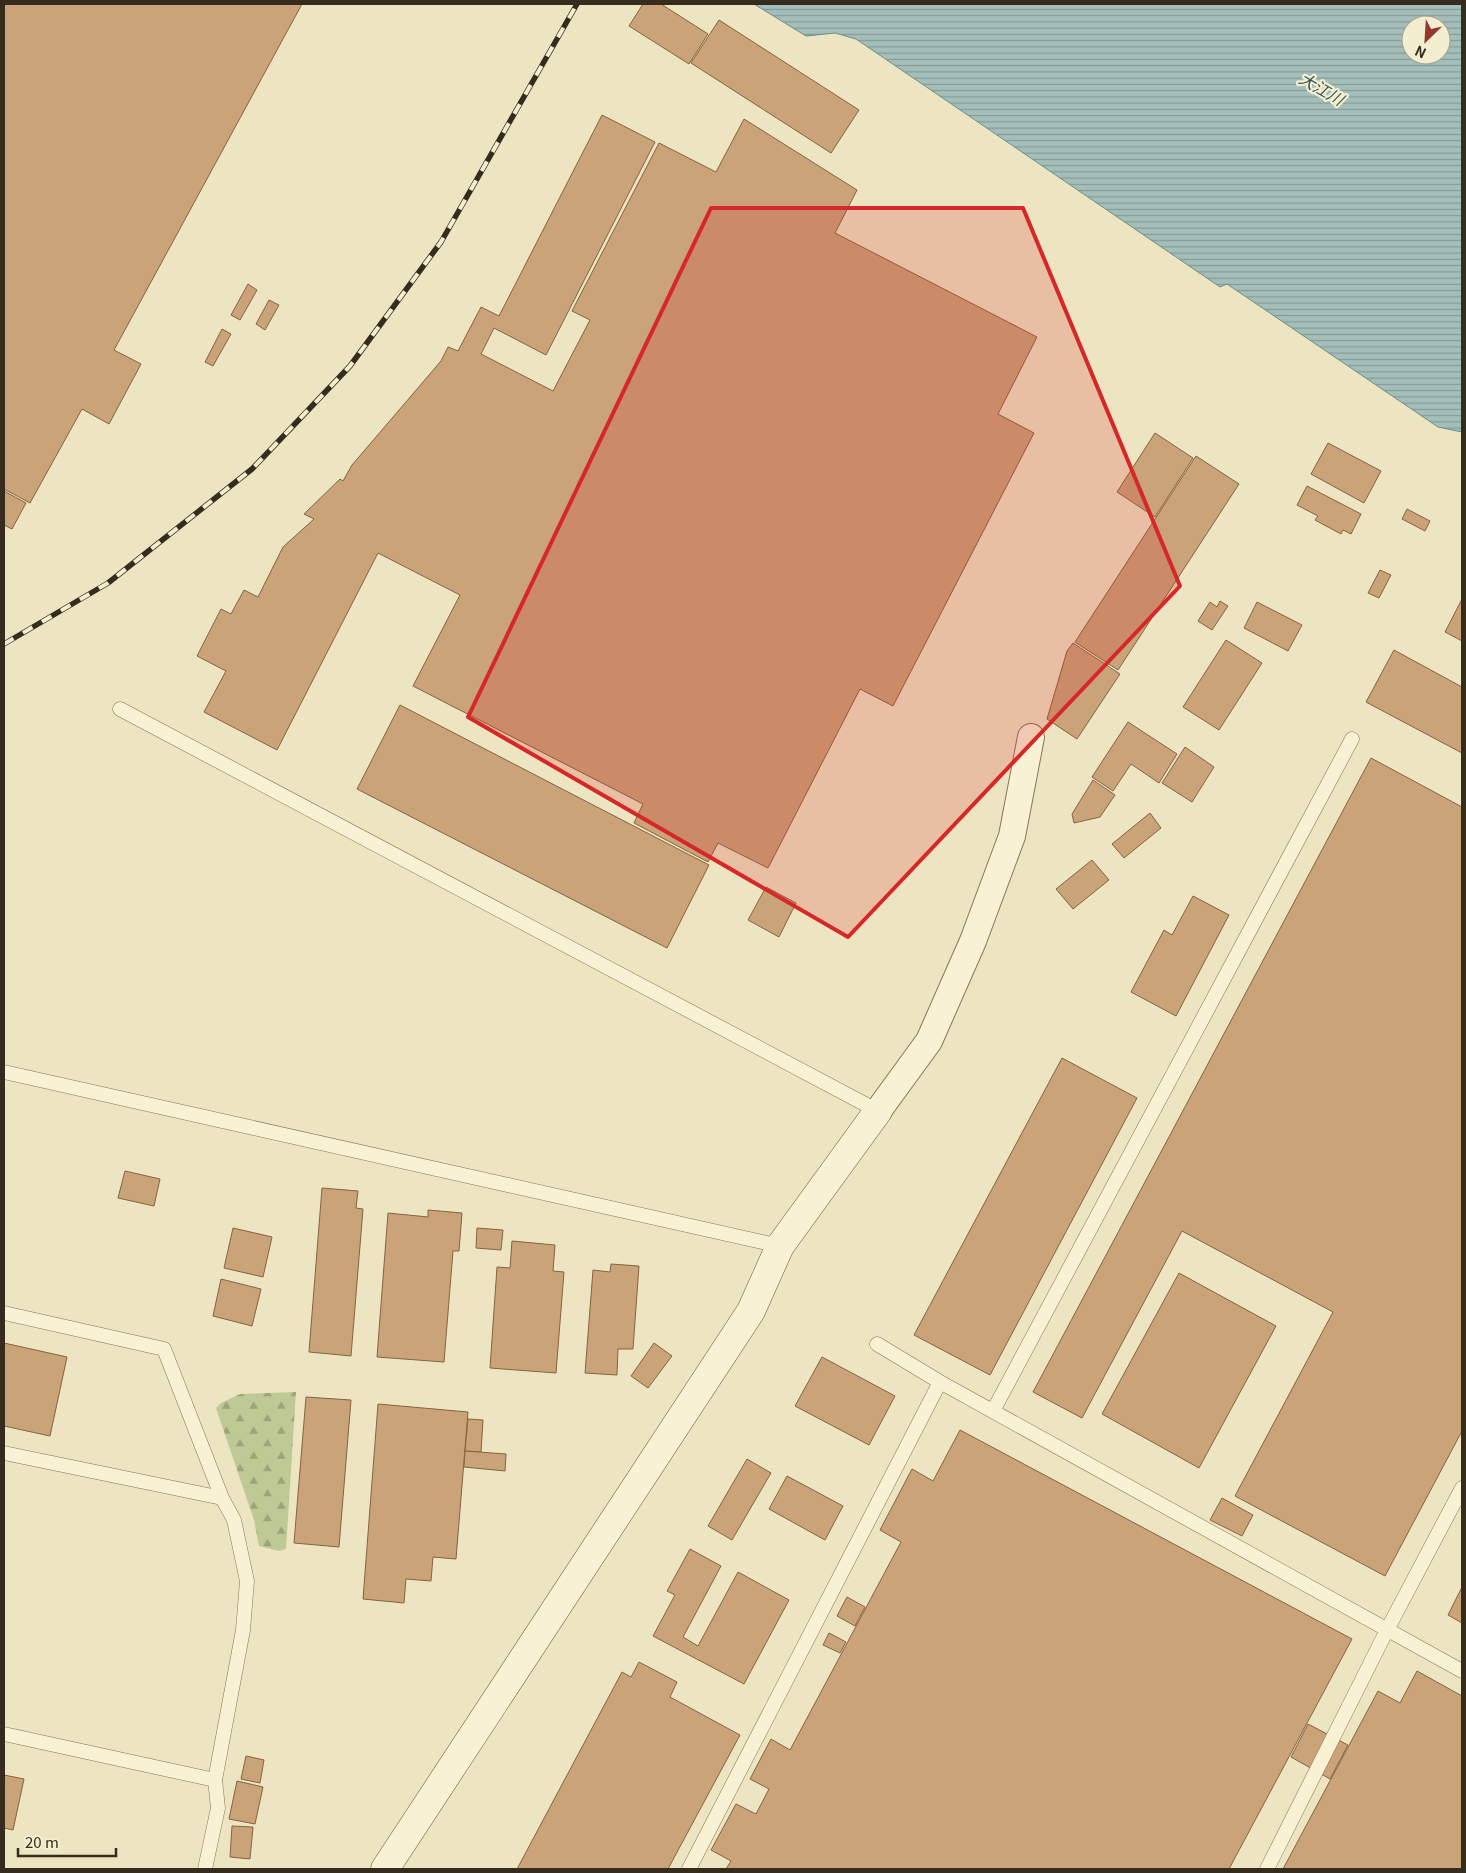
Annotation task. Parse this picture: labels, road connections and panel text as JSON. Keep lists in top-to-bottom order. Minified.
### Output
{"water":["大江川"],"scale_bar":"20 m","north":"bottom left"}
